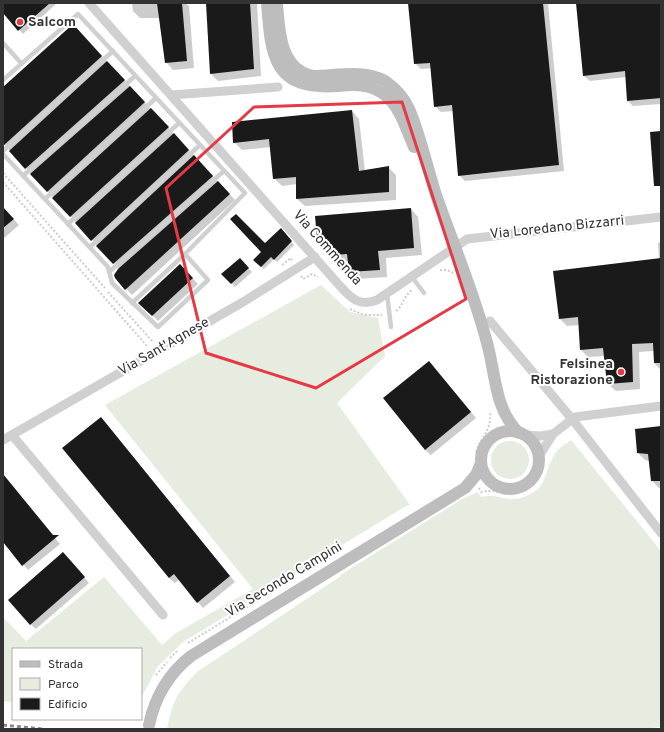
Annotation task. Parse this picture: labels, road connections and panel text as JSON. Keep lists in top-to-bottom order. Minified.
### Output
{"streets":{"street":["Via Loredano Bizzarri","Via Commenda","Via Sant'Agnese","Via Secondo Campini"]},"crossings":[["Via Loredano Bizzarri","Via Commenda"],["Via Commenda","Via Sant'Agnese"]],"places":["Salcom","Felsinea Ristorazione"],"legend":["Strada","Parco","Edificio"]}
